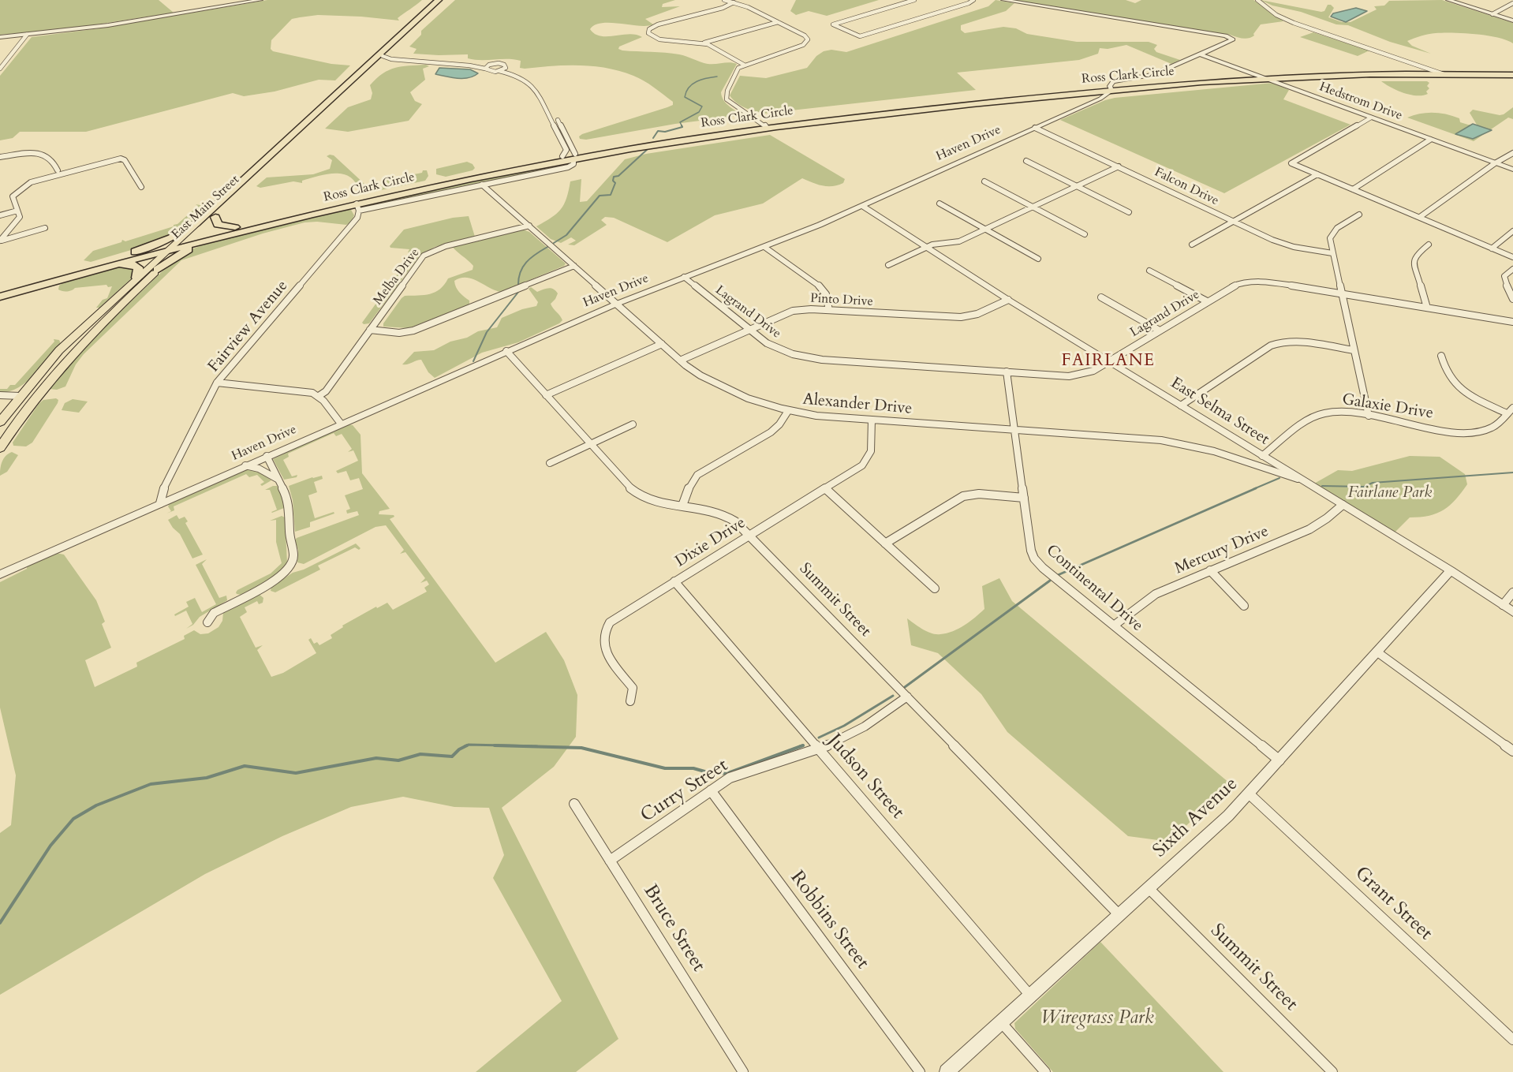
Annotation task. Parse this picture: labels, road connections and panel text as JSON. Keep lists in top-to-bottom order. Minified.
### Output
{"streets":{"highway":["Ross Clark Circle","East Main Street"],"street":["Hedstrom Drive","Haven Drive","Falcon Drive","Melba Drive","Pinto Drive","Lagrand Drive","Fairview Avenue","Alexander Drive","Galaxie Drive","East Selma Street","Dixie Drive","Mercury Drive","Continental Drive","Summit Street","Judson Street","Curry Street","Sixth Avenue","Grant Street","Robbins Street","Bruce Street"]},"crossings":[["Ross Clark Circle","Hedstrom Drive"],["Ross Clark Circle","Haven Drive"],["Ross Clark Circle","East Main Street"],["Ross Clark Circle","Fairview Avenue"],["Hedstrom Drive","Haven Drive"],["Haven Drive","Falcon Drive"],["Haven Drive","Lagrand Drive"],["Haven Drive","Fairview Avenue"],["Haven Drive","Alexander Drive"],["Haven Drive","East Selma Street"],["Haven Drive","Summit Street"],["Melba Drive","Alexander Drive"],["Pinto Drive","Lagrand Drive"],["Pinto Drive","Alexander Drive"],["Pinto Drive","East Selma Street"],["Lagrand Drive","East Selma Street"],["Lagrand Drive","Continental Drive"],["Alexander Drive","East Selma Street"],["Alexander Drive","Dixie Drive"],["Alexander Drive","Continental Drive"],["Galaxie Drive","East Selma Street"],["East Selma Street","Mercury Drive"],["East Selma Street","Sixth Avenue"],["Dixie Drive","Summit Street"],["Dixie Drive","Judson Street"],["Mercury Drive","Continental Drive"],["Continental Drive","Sixth Avenue"],["Summit Street","Curry Street"],["Summit Street","Sixth Avenue"],["Judson Street","Curry Street"],["Judson Street","Sixth Avenue"],["Curry Street","Robbins Street"],["Curry Street","Bruce Street"],["Sixth Avenue","Grant Street"]],"districts":["FAIRLANE"],"parks":["Fairlane Park","Wiregrass Park"]}
